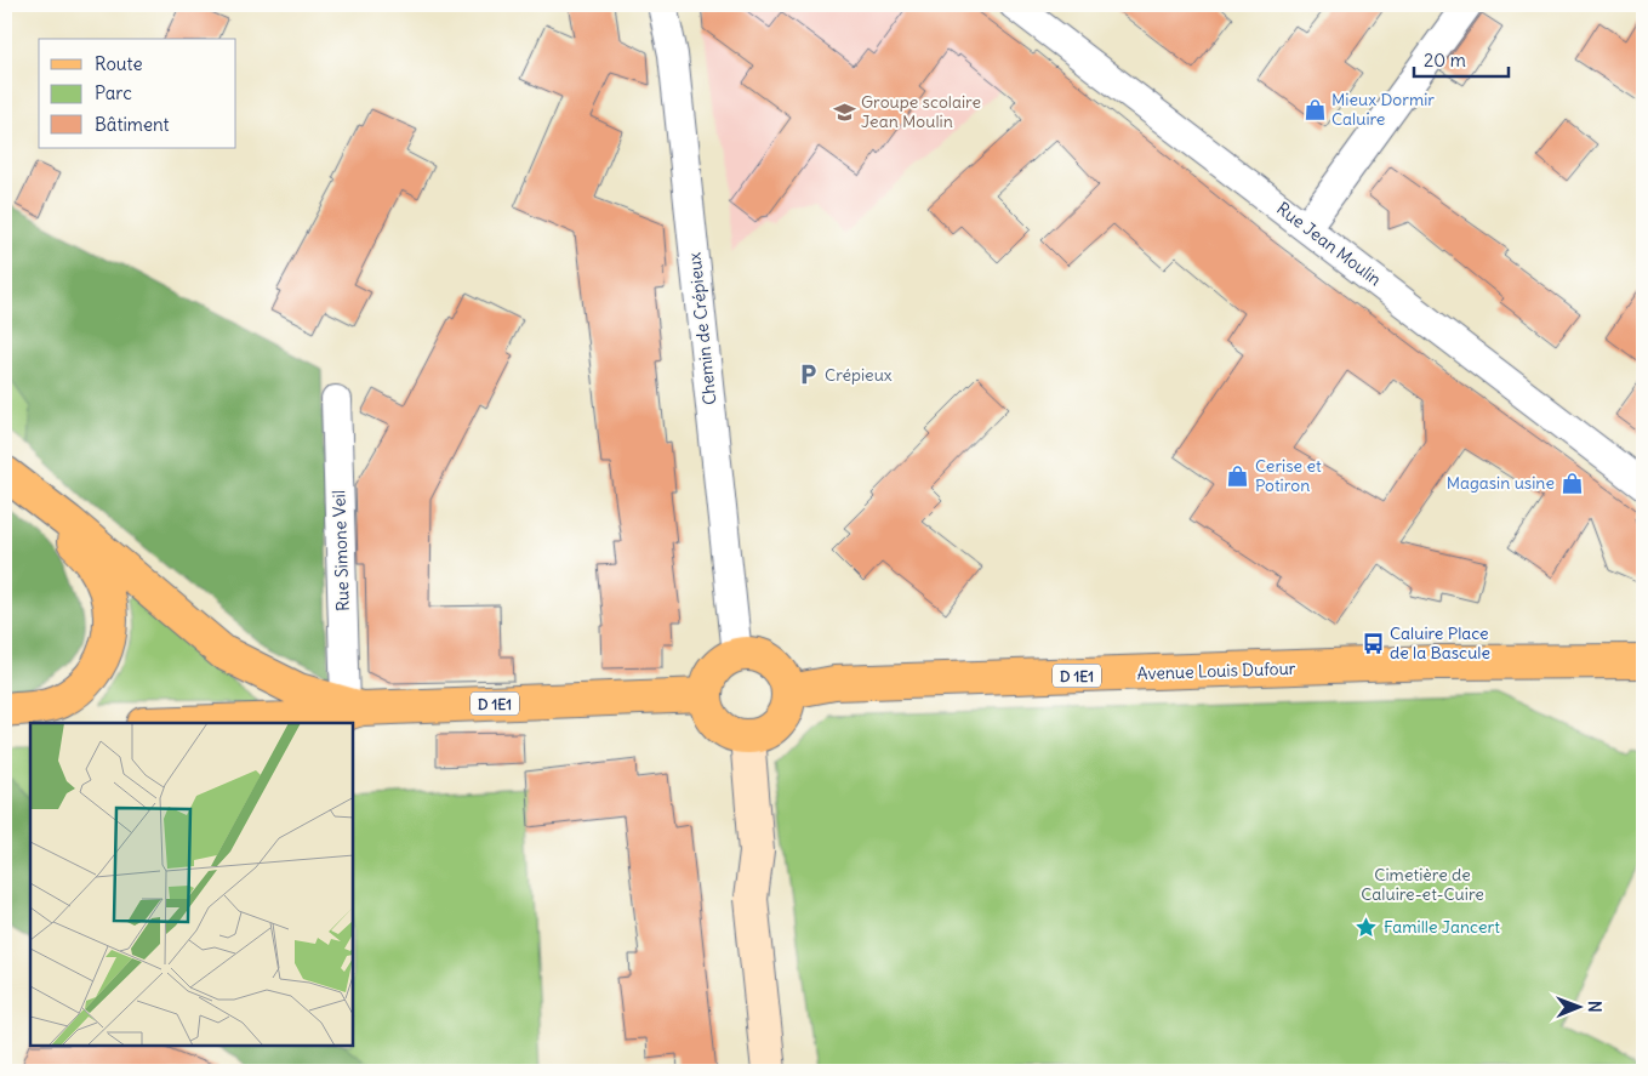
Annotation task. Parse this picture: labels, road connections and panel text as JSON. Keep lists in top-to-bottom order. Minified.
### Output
{"streets":{"main road":["Avenue Louis Dufour","D 1E1"],"street":["Rue Jean Moulin","Chemin de Crépieux","Rue Simone Veil"]},"crossings":[["Chemin de Crépieux","Avenue Louis Dufour"],["Chemin de Crépieux","D 1E1"],["Rue Simone Veil","D 1E1"],["Avenue Louis Dufour","D 1E1"]],"parks":["Cimetière de Caluire-et-Cuire"],"places":{"shop":["Mieux Dormir Caluire","Cerise et Potiron","Magasin usine"],"school or university":["Groupe scolaire Jean Moulin"],"parking":["Crépieux"],"bus stop":["Caluire Place de la Bascule"],"place":["Famille Jancert"]},"legend":["Route","Parc","Bâtiment"],"scale_bar":"20 m","north":"right"}
